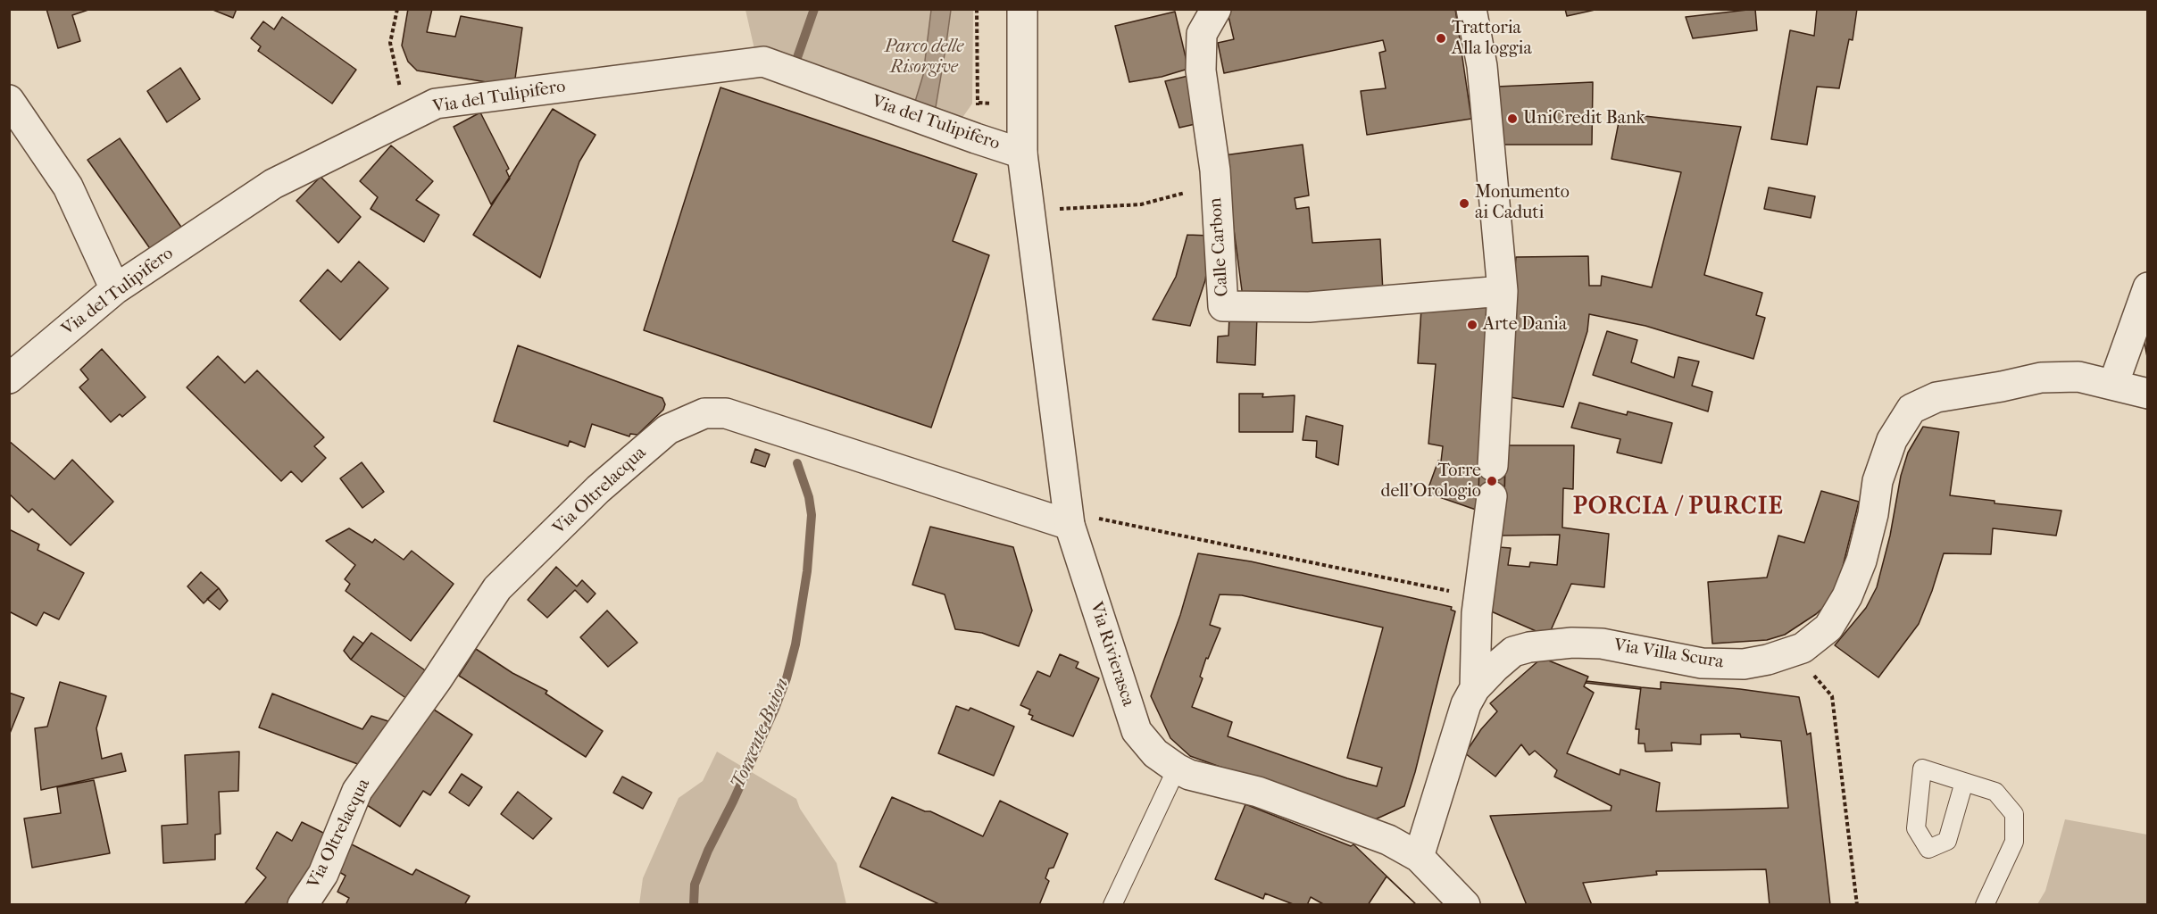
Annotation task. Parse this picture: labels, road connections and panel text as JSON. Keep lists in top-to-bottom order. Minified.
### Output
{"streets":{"street":["Via del Tulipifero","Calle Carbon","Via Oltrelacqua","Via Rivierasca","Via Villa Scura"]},"crossings":[["Via del Tulipifero","Via Rivierasca"],["Via Oltrelacqua","Via Rivierasca"],["Via Rivierasca","Via Villa Scura"]],"districts":["PORCIA / PURCIE"],"water":["Torrente Buion"],"parks":["Parco delle Risorgive"],"places":["Trattoria Alla loggia","UniCredit Bank","Monumento ai Caduti","Arte Dania","Torre dell'Orologio"]}
